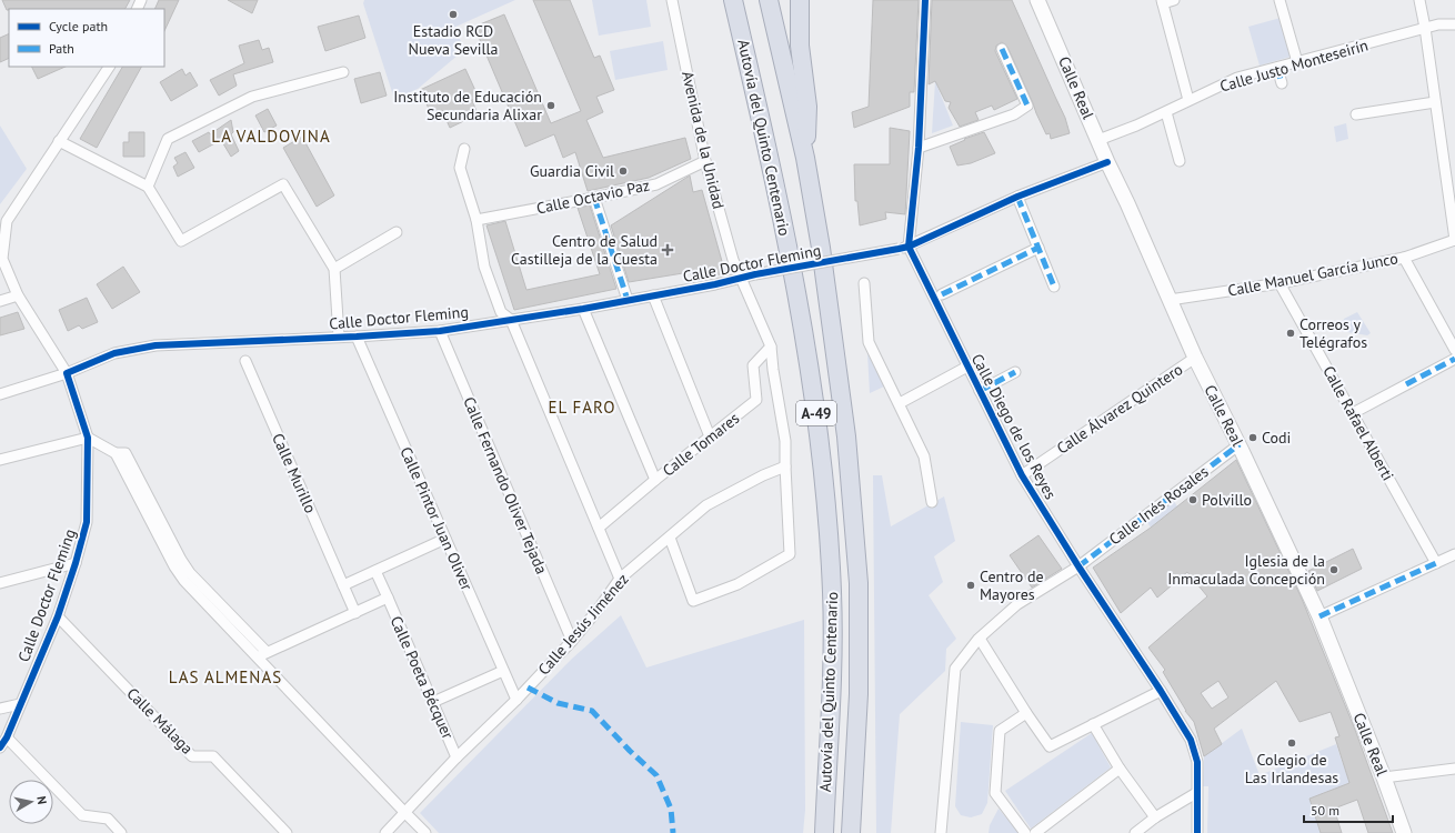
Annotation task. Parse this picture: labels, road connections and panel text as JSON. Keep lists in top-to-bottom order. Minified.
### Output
{"streets":{"highway":["Autovía del Quinto Centenario","A-49"],"main road":["Calle Real"],"street":["Calle Justo Monteseirín","Avenida de la Unidad","Calle Octavio Paz","Calle Doctor Fleming","Calle Manuel García Junco","Calle Álvarez Quintero","Calle Rafael Alberti","Calle Diego de los Reyes","Calle Tomares","Calle Murillo","Calle Fernando Oliver Tejada","Calle Inés Rosales","Calle Pintor Juan Oliver","Calle Jesús Jiménez","Calle Poeta Bécquer","Calle Málaga"]},"crossings":[["Calle Justo Monteseirín","Calle Real"],["Calle Real","Calle Doctor Fleming"],["Calle Real","Calle Manuel García Junco"],["Calle Real","Calle Álvarez Quintero"],["Calle Real","Calle Inés Rosales"],["Avenida de la Unidad","Calle Octavio Paz"],["Avenida de la Unidad","Calle Doctor Fleming"],["Avenida de la Unidad","Calle Tomares"],["Avenida de la Unidad","Calle Jesús Jiménez"],["Calle Doctor Fleming","Calle Diego de los Reyes"],["Calle Doctor Fleming","Calle Fernando Oliver Tejada"],["Calle Doctor Fleming","Calle Pintor Juan Oliver"],["Calle Doctor Fleming","Calle Málaga"],["Calle Manuel García Junco","Calle Rafael Alberti"],["Calle Álvarez Quintero","Calle Diego de los Reyes"],["Calle Diego de los Reyes","Calle Inés Rosales"],["Calle Fernando Oliver Tejada","Calle Jesús Jiménez"],["Calle Pintor Juan Oliver","Calle Jesús Jiménez"],["Calle Jesús Jiménez","Calle Poeta Bécquer"]],"districts":["LA VALDOVINA","EL FARO","LAS ALMENAS"],"places":{"other":["Estadio RCD Nueva Sevilla","Instituto de Educación Secundaria Alixar","Guardia Civil","Correos y Telégrafos","Codi","Polvillo","Iglesia de la Inmaculada Concepción","Centro de Mayores","Colegio de Las Irlandesas"],"health":["Centro de Salud Castilleja de la Cuesta"]},"legend":["Cycle path","Path"],"scale_bar":"50 m","north":"right"}
